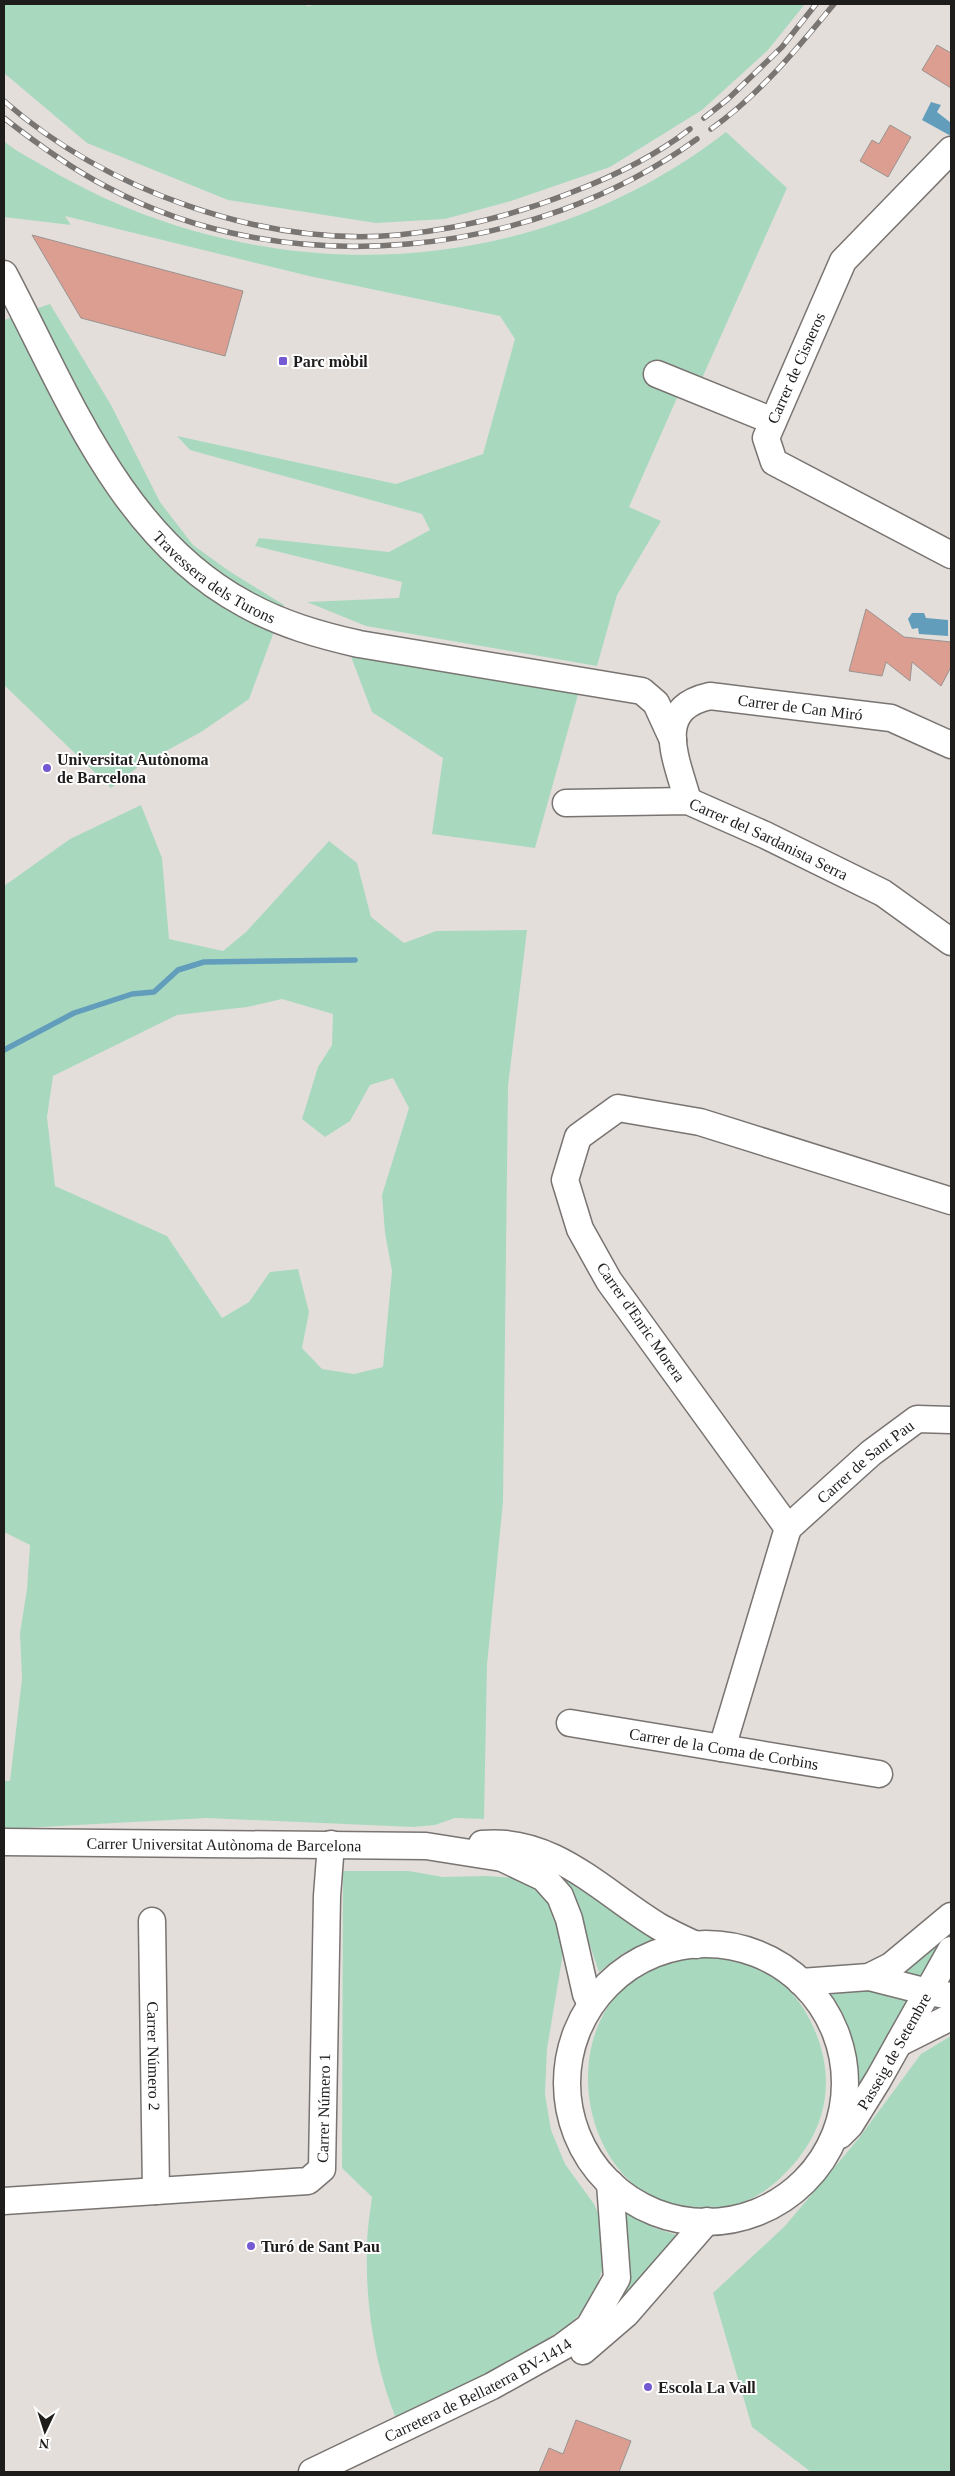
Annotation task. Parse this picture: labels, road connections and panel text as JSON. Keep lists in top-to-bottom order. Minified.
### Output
{"streets":{"street":["Carrer de Cisneros","Travessera dels Turons","Carrer de Can Miró","Carrer del Sardanista Serra","Carrer d'Enric Morera","Carrer de Sant Pau","Carrer de la Coma de Corbins","Carrer Universitat Autònoma de Barcelona","Passeig de Setembre","Carrer Número 2","Carrer Número 1","Carretera de Bellaterra BV-1414"]},"crossings":[["Travessera dels Turons","Carrer de Can Miró"],["Carrer de Can Miró","Carrer del Sardanista Serra"],["Carrer d'Enric Morera","Carrer de Sant Pau"],["Carrer Universitat Autònoma de Barcelona","Carrer Número 1"],["Carrer Número 2","Carrer Número 1"]],"places":{"transit":["Parc mòbil"],"other":["Universitat Autònoma de Barcelona","Turó de Sant Pau","Escola La Vall"]},"north":"bottom"}
